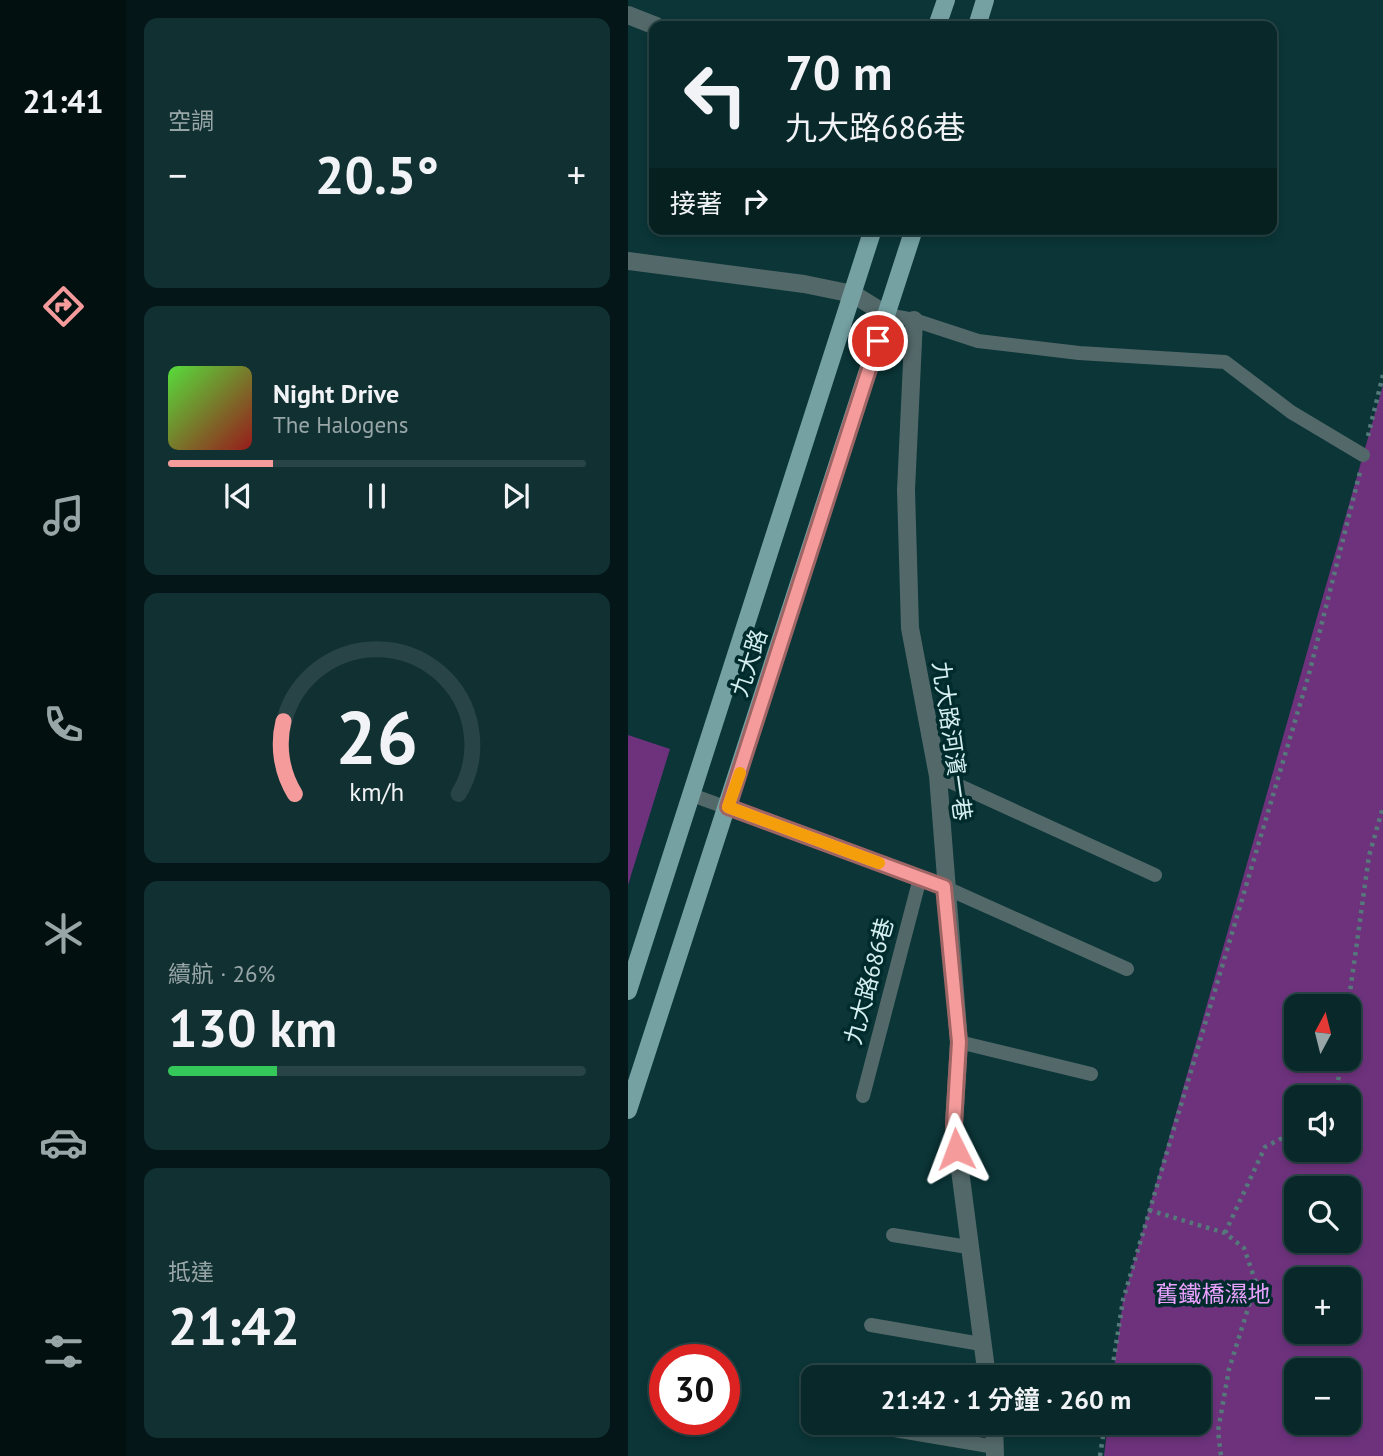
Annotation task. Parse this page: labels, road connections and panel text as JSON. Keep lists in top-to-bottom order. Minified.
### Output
{"streets":{"main road":["九大路"],"street":["九大路河濱一巷"],"lane":["九大路686巷"]},"parks":["舊鐵橋濕地"],"north":"top","page":{"tabs":"21:41","tile":["空調",["續航 · 26%","130 km"],["抵達","21:42"]],"turn":["70 m","九大路686巷"],"heat":["−","20.5°","+"],"then":"接著","song":["Night Drive","The Halogens"],"map_buttons":["+","−"],"limit":"30","trip":"21:42 · 1 分鐘 · 260 m","gauge":["26","km/h"]}}
